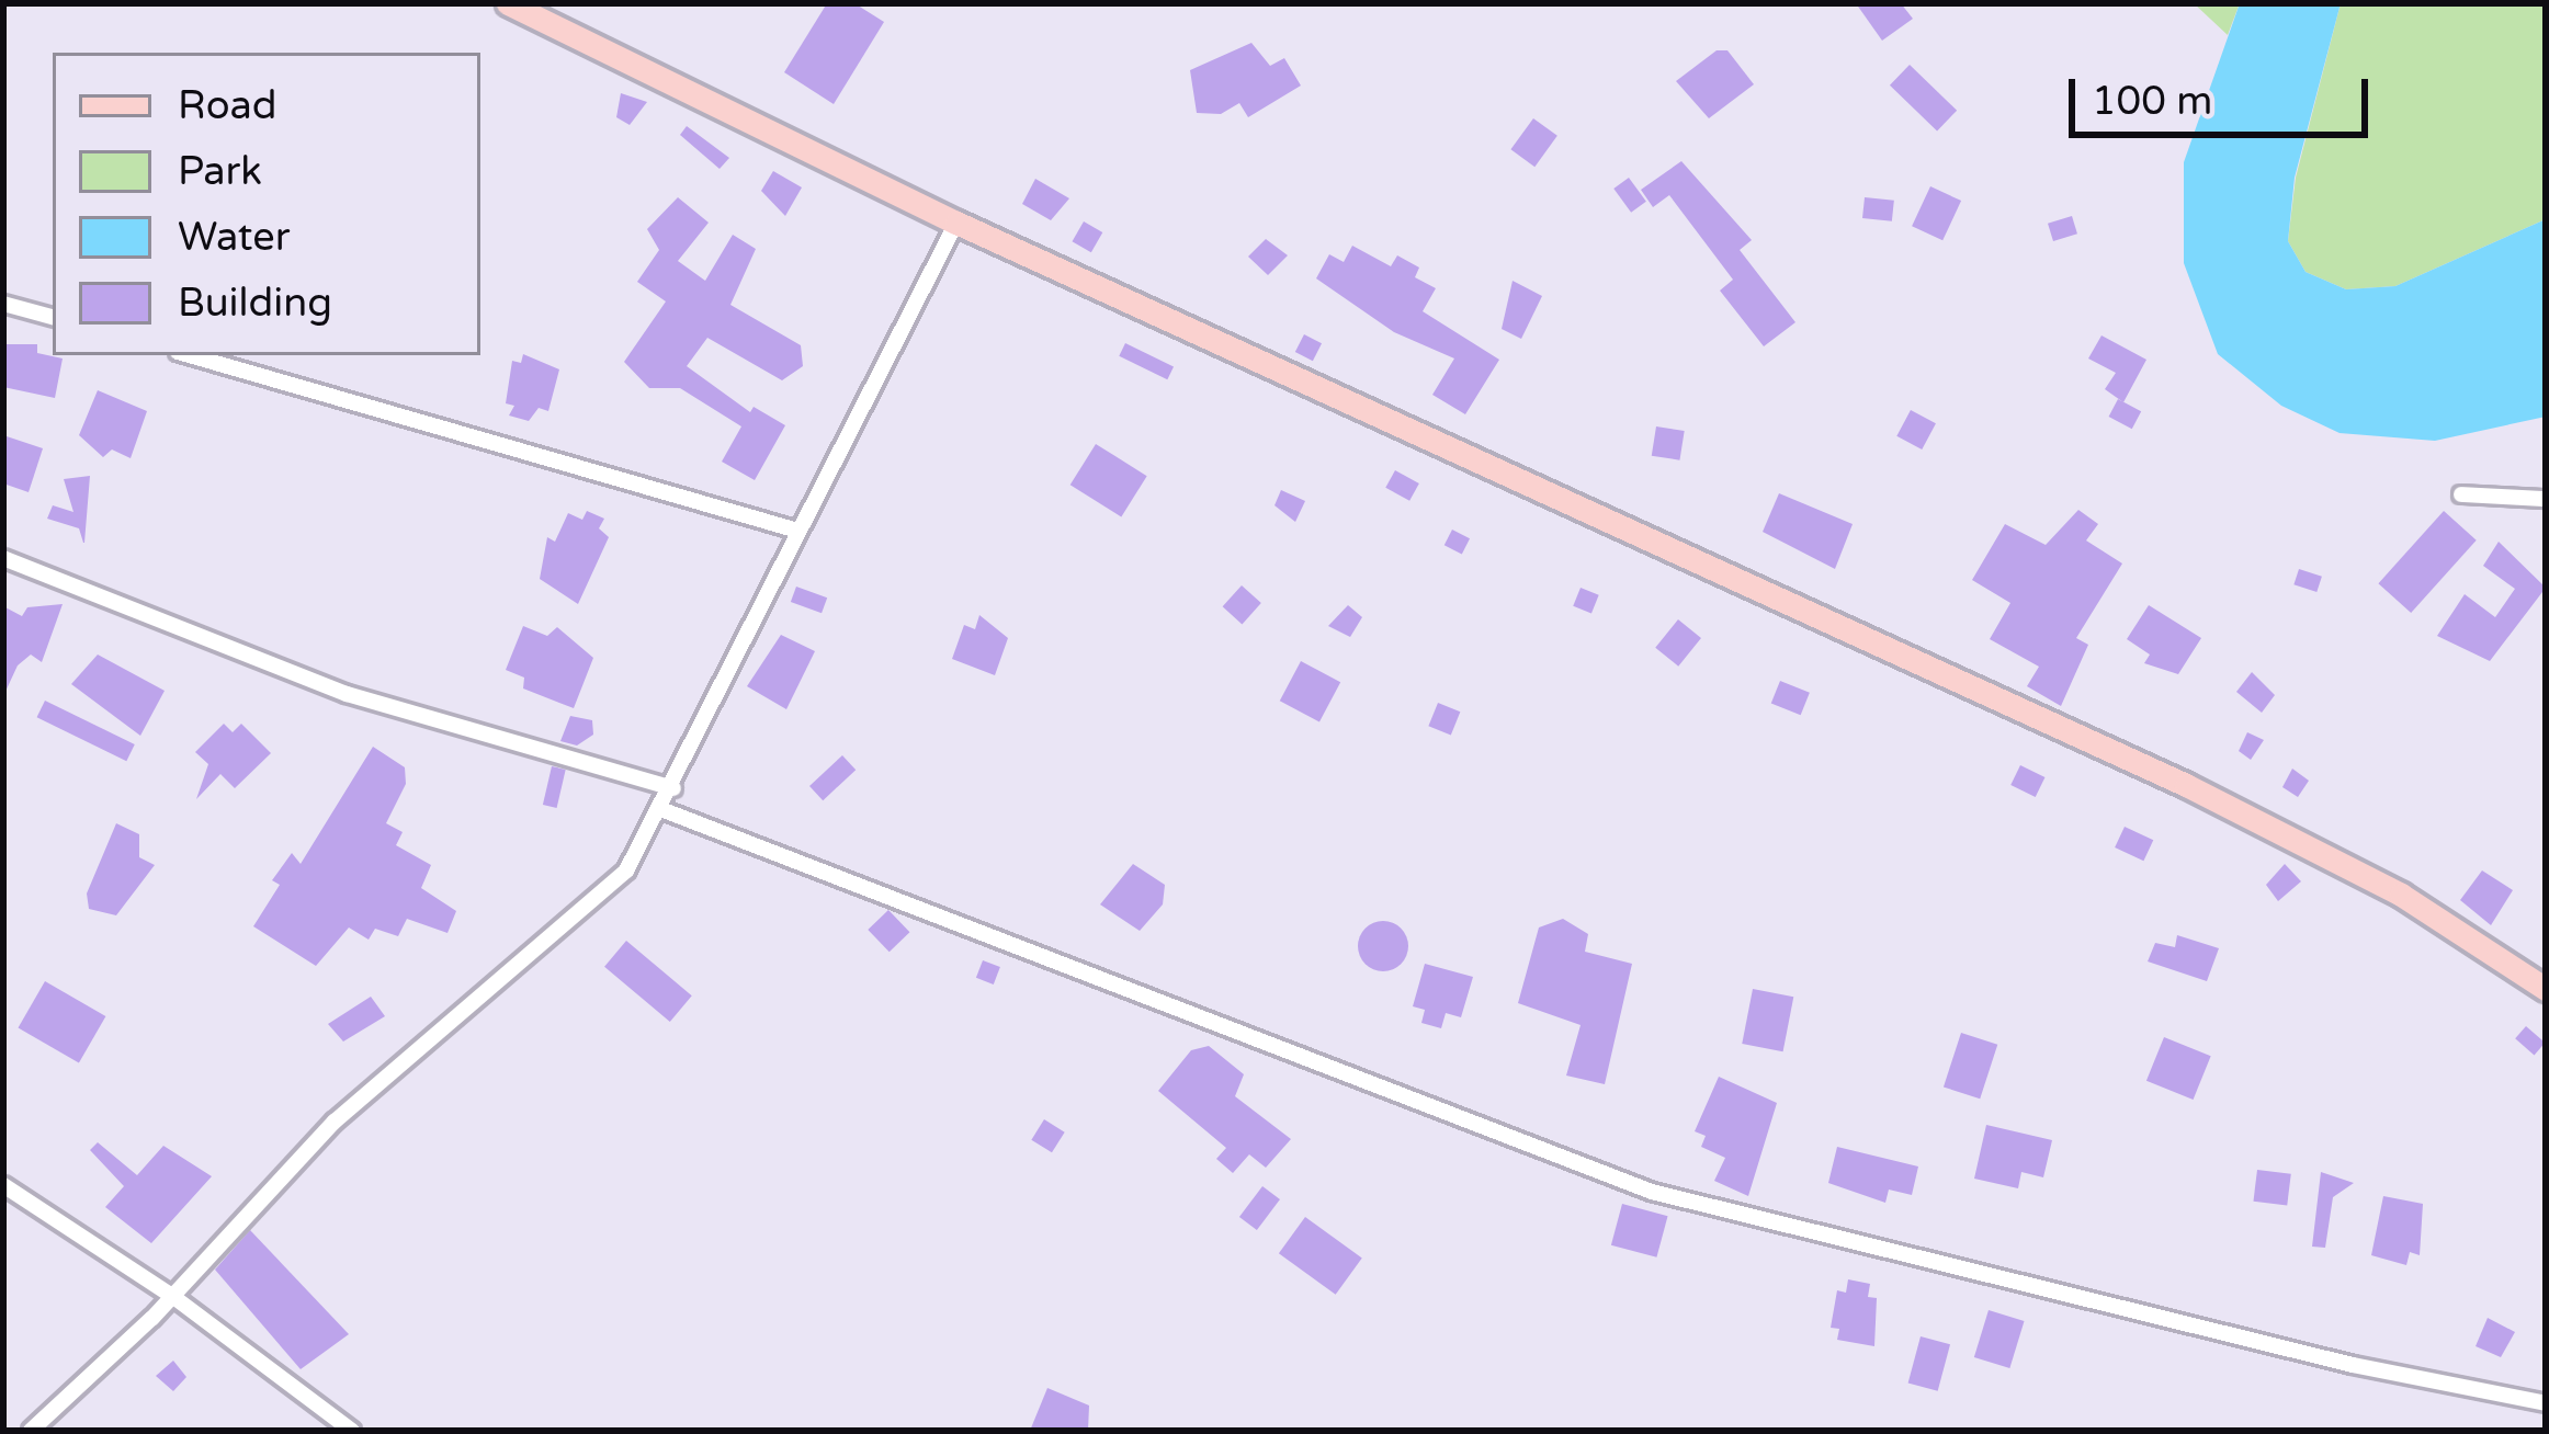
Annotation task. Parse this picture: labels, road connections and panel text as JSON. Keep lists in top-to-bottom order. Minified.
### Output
{"legend":["Road","Park","Water","Building"],"scale_bar":"100 m"}
